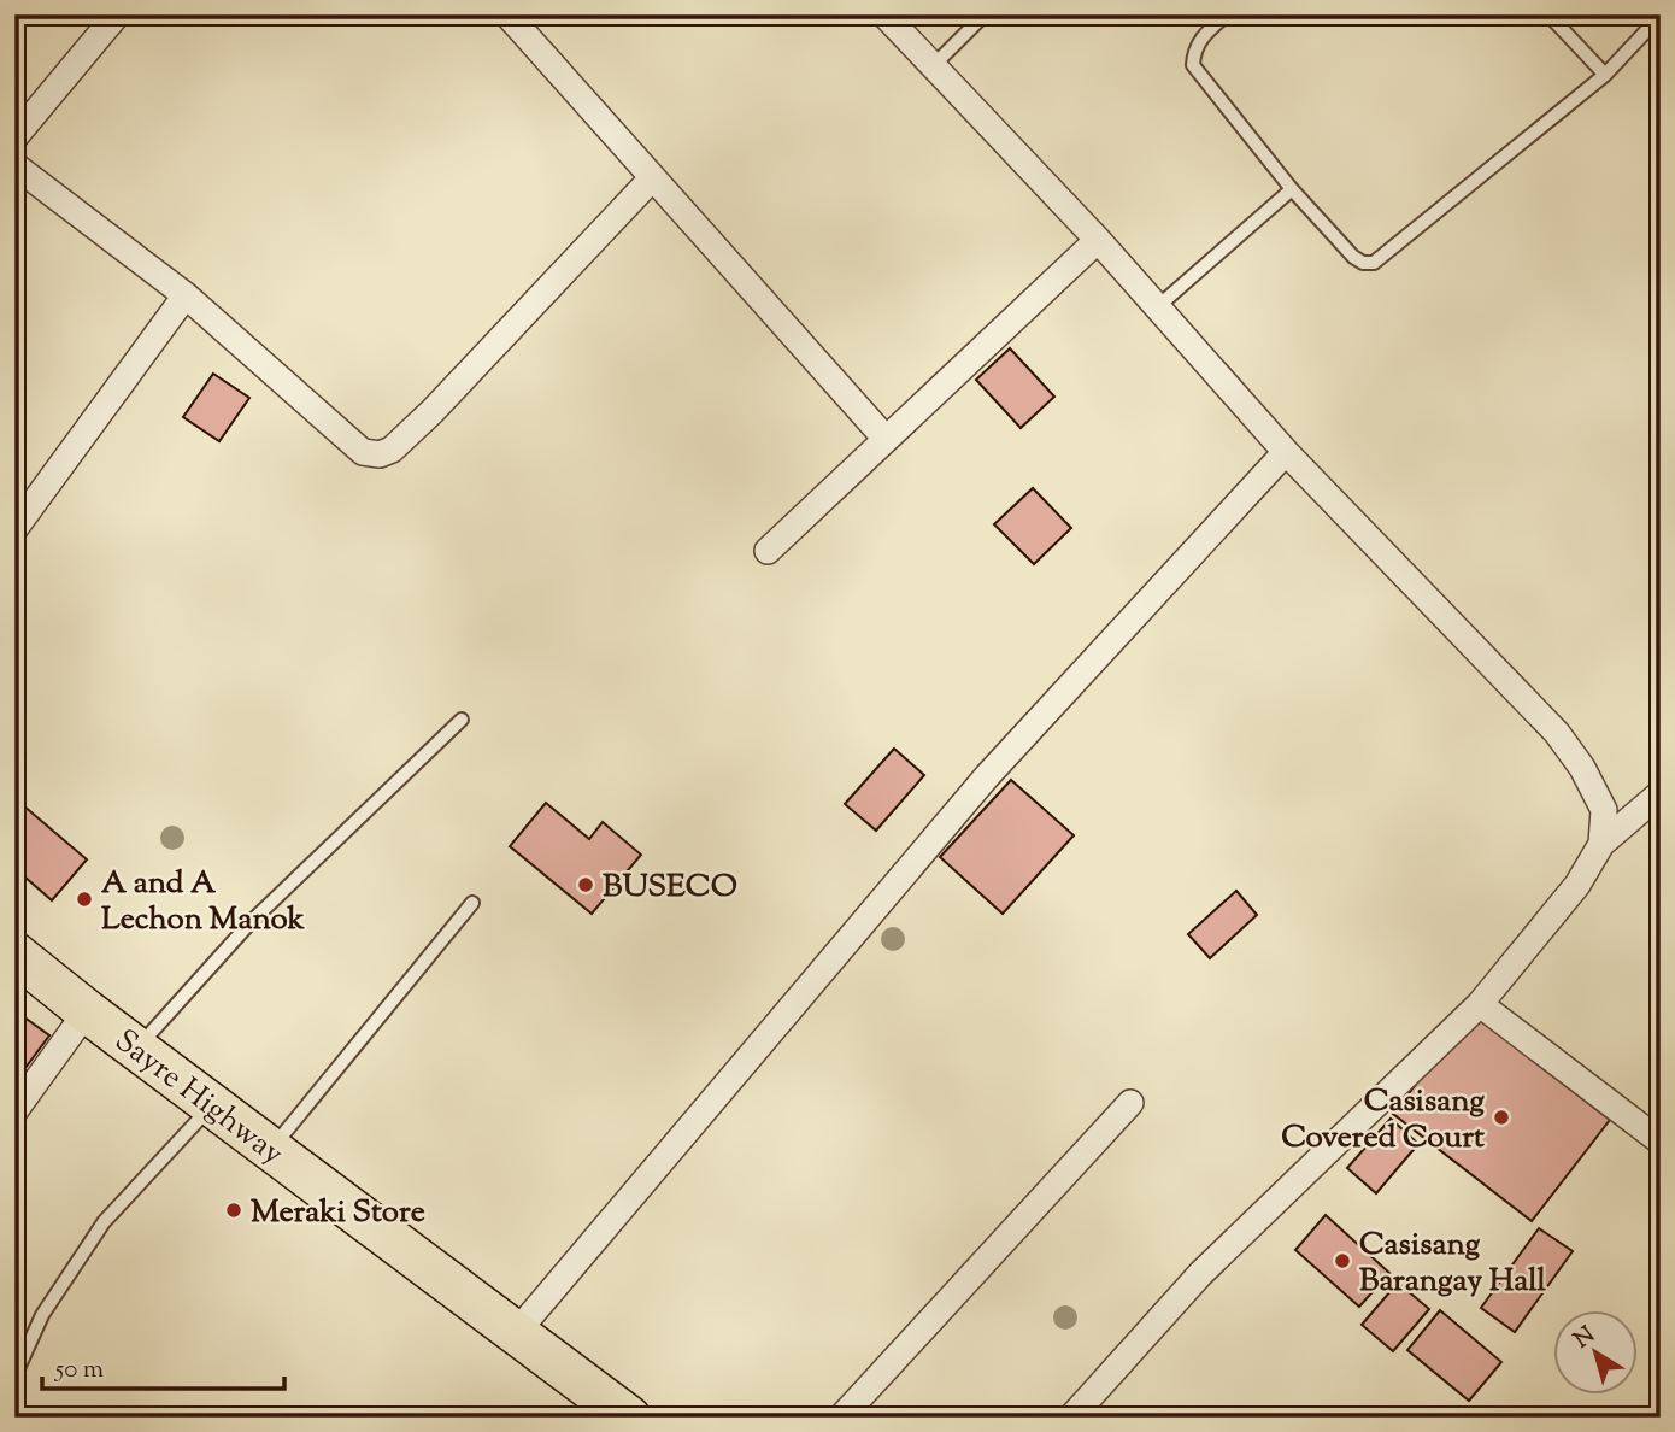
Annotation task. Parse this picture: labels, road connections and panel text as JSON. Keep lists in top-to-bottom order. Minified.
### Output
{"streets":{"highway":["Sayre Highway"]},"places":["BUSECO","A and A Lechon Manok","Casisang Covered Court","Meraki Store","Casisang Barangay Hall"],"scale_bar":"50 m","north":"top left"}
